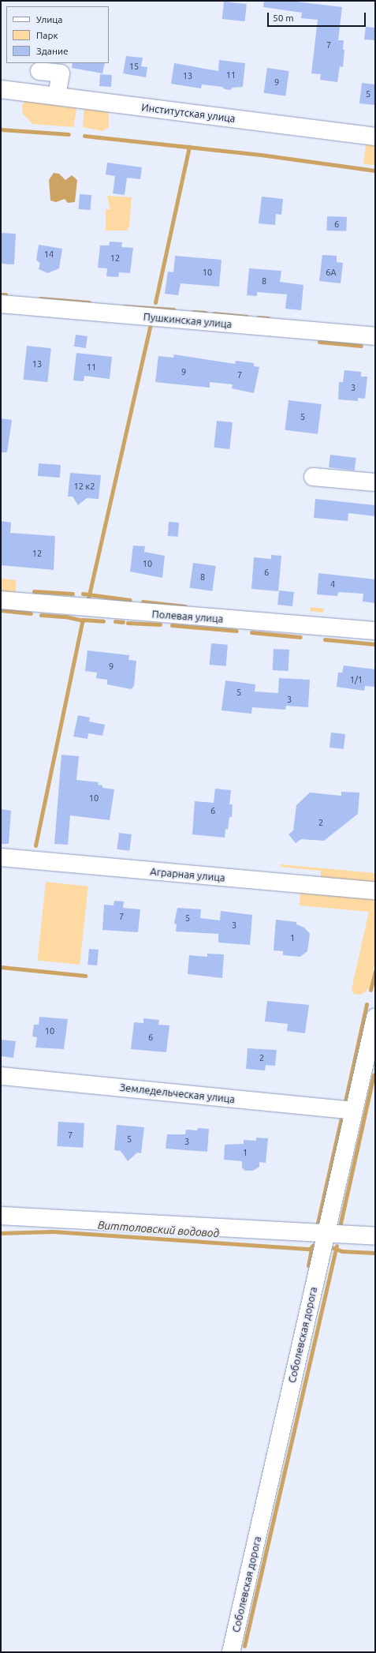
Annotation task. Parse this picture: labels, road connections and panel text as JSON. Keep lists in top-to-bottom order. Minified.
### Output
{"streets":{"street":["Институтская улица","Пушкинская улица","Полевая улица","Аграрная улица","Земледельческая улица","Соболевская дорога"]},"crossings":[["Земледельческая улица","Соболевская дорога"]],"water":["Виттоловский водовод"],"house_numbers":["7","15","11","13","9","5","6","14","12","10","6А","8","13","11","9","7","3","5","12 к2","12","10","6","8","4","9","1/1","5","3","10","6","2","7","5","3","1","10","6","2","7","5","3","1"],"legend":["Улица","Парк","Здание"],"scale_bar":"50 m"}
